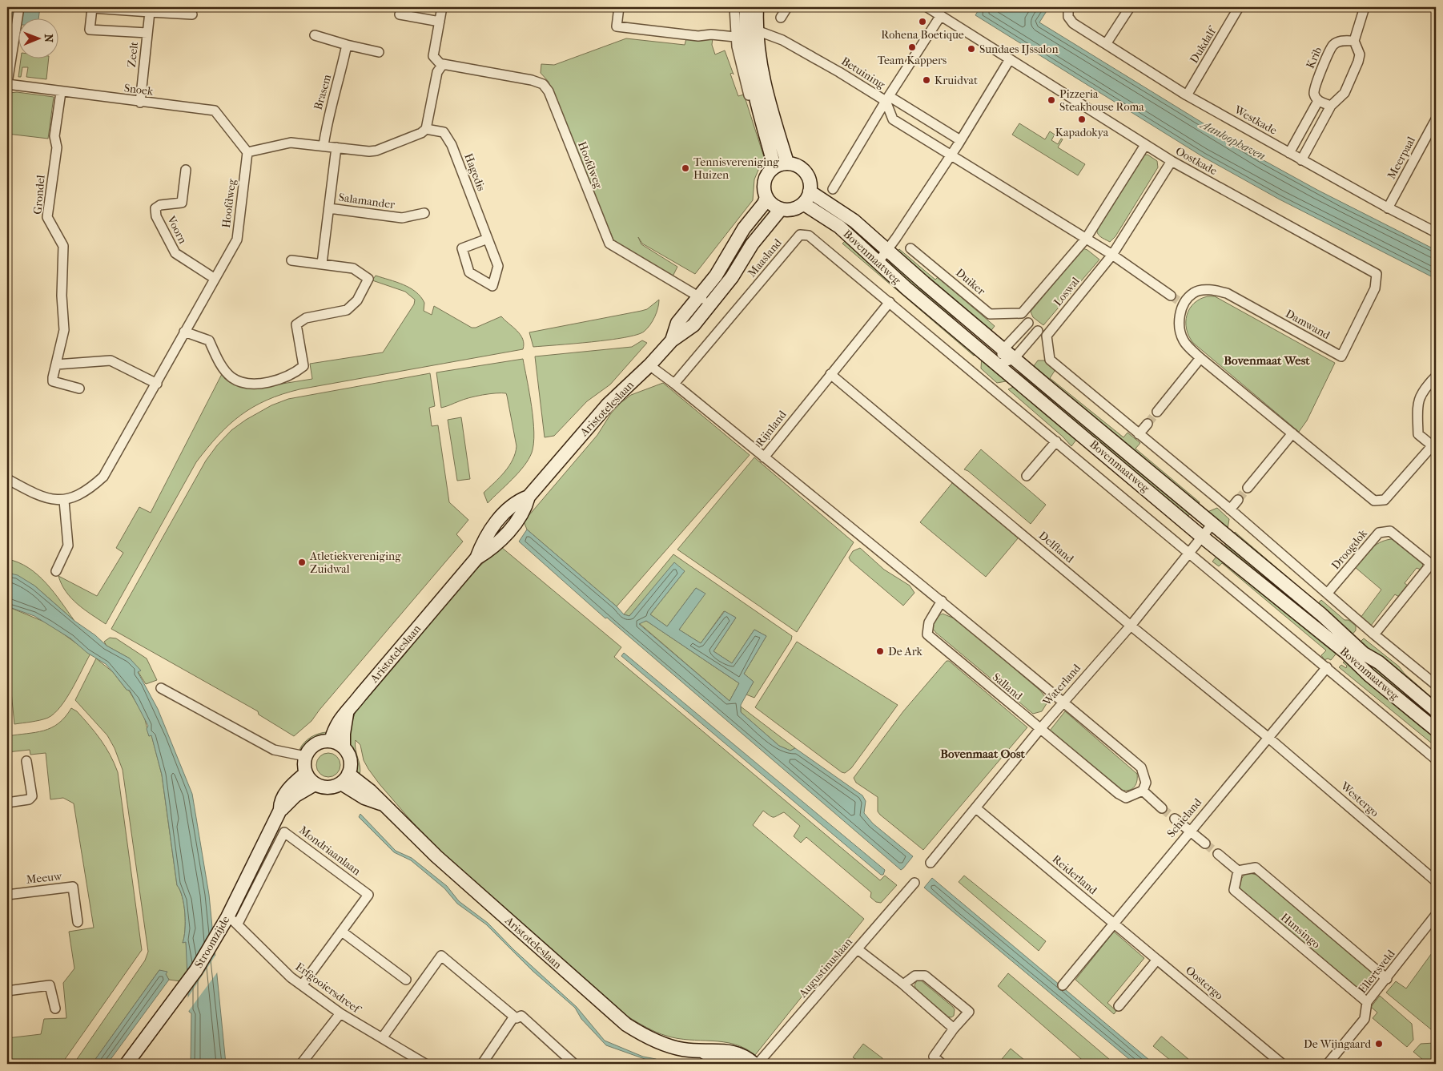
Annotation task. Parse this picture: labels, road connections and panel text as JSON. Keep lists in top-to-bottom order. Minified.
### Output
{"streets":{"street":["Dukdalf","Zeelt","Krib","Betuining","Snoek","Brasem","Westkade","Meerpaal","Oostkade","Hoofdweg","Hagedis","Grondel","Salamander","Voorn","Bovenmaatweg","Maasland","Duiker","Loswal","Damwand","Aristoteleslaan","Rijnland","Delfland","Droogdok","Waterland","Salland","Westergo","Schieland","Mondriaanlaan","Reiderland","Meeuw","Hunsingo","Stroomzijde","Augustinuslaan","Ellertsveld","Oostergo","Erfgooiersdreef"]},"crossings":[["Dukdalf","Westkade"],["Zeelt","Snoek"],["Betuining","Loswal"],["Snoek","Hoofdweg"],["Snoek","Grondel"],["Westkade","Meerpaal"],["Oostkade","Loswal"],["Oostkade","Damwand"],["Hoofdweg","Voorn"],["Hoofdweg","Aristoteleslaan"],["Bovenmaatweg","Maasland"],["Bovenmaatweg","Aristoteleslaan"],["Bovenmaatweg","Rijnland"],["Bovenmaatweg","Waterland"],["Bovenmaatweg","Schieland"],["Maasland","Rijnland"],["Duiker","Loswal"],["Aristoteleslaan","Rijnland"],["Aristoteleslaan","Stroomzijde"],["Rijnland","Delfland"],["Delfland","Waterland"],["Delfland","Westergo"],["Delfland","Schieland"],["Waterland","Salland"],["Waterland","Reiderland"],["Westergo","Schieland"],["Schieland","Reiderland"],["Mondriaanlaan","Stroomzijde"],["Mondriaanlaan","Erfgooiersdreef"],["Reiderland","Oostergo"],["Hunsingo","Ellertsveld"],["Stroomzijde","Erfgooiersdreef"]],"districts":["Bovenmaat West","Bovenmaat Oost"],"water":["Aanloophaven"],"places":["Rohena Boetique","Team Kappers","Sundaes IJssalon","Kruidvat","Pizzeria Steakhouse Roma","Kapadokya","Tennisvereniging Huizen","Atletiekvereniging Zuidwal","De Ark","De Wijngaard"],"north":"right"}
